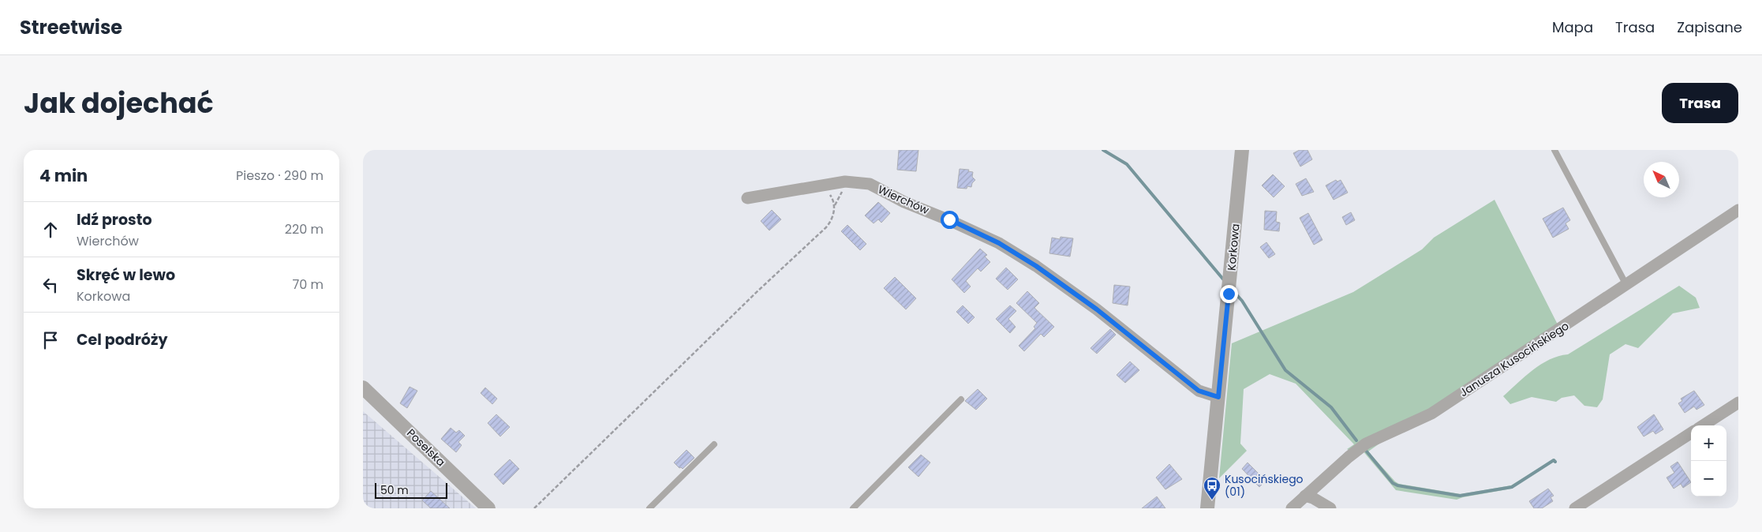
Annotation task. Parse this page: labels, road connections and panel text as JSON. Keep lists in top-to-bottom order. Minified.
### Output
{"streets":{"street":["Wierchów","Korkowa","Janusza Kusocińskiego","Poselska"]},"crossings":[["Wierchów","Korkowa"]],"places":{"bus stop":["Kusocińskiego (01)"]},"scale_bar":"50 m","north":"top left","page":{"header":"Streetwise","nav":["Mapa","Trasa","Zapisane"],"title":"Jak dojechać","buttons":"Trasa","heading":["4 min","Pieszo · 290 m"],"list":[["Idź prosto","Wierchów","220 m"],["Skręć w lewo","Korkowa","70 m"],"Cel podróży"],"map_buttons":["+","−"],"scale":"50 m"}}
